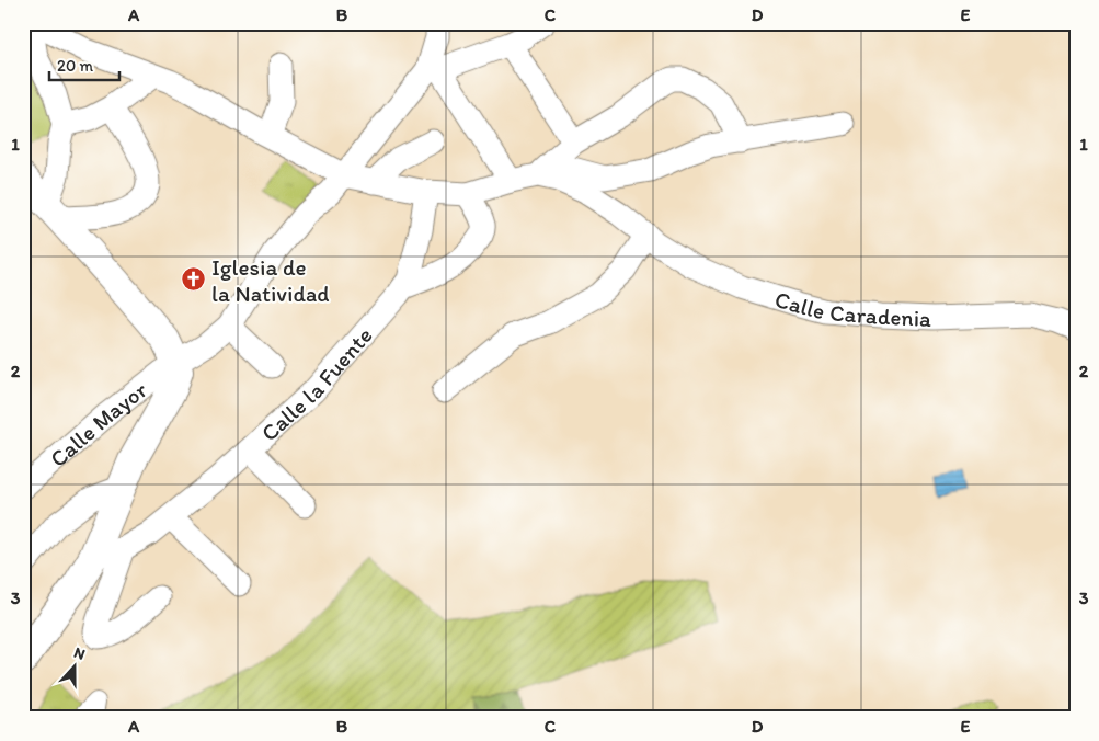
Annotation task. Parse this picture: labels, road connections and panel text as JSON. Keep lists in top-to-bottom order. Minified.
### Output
{"streets":{"street":["Calle Caradenia","Calle la Fuente","Calle Mayor"]},"crossings":[["Calle Caradenia","Calle Mayor"]],"places":{"church":["Iglesia de la Natividad"]},"scale_bar":"20 m","north":"top","grid":{"columns":["A","B","C","D","E"],"rows":["1","2","3"]}}
